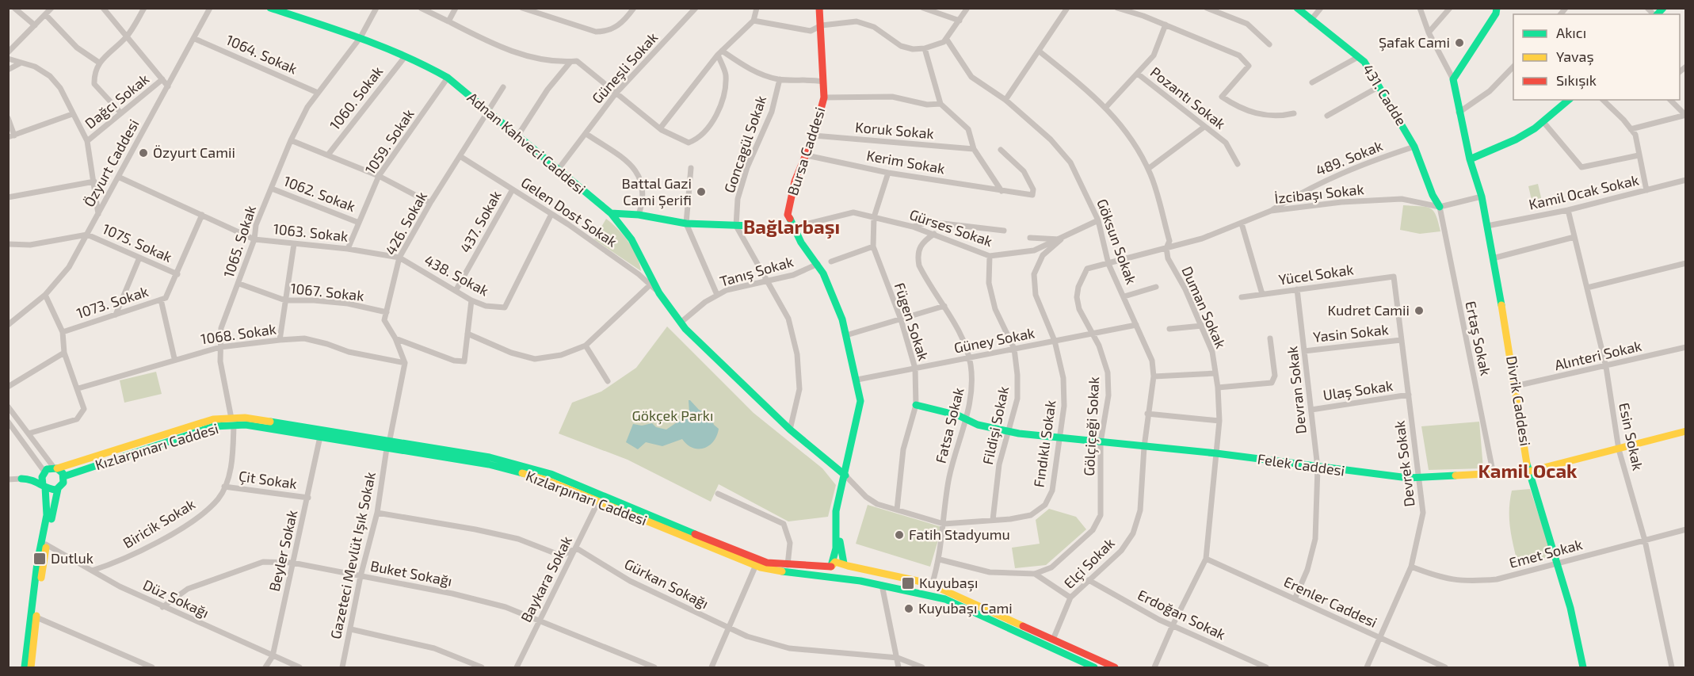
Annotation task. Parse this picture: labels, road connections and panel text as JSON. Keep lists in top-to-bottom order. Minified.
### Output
{"streets":{"street":["1064. Sokak","Güneşli Sokak","431. Cadde","1060. Sokak","Pozantı Sokak","Dağcı Sokak","Koruk Sokak","1059. Sokak","Adnan Kahveci Caddesi","Goncagül Sokak","Bursa Caddesi","489. Sokak","Kerim Sokak","Özyurt Caddesi","Kamil Ocak Sokak","1062. Sokak","İzcibaşı Sokak","Gelen Dost Sokak","437. Sokak","426. Sokak","Gürses Sokak","1063. Sokak","1065. Sokak","Göksun Sokak","1075. Sokak","Tanış Sokak","Yücel Sokak","438. Sokak","1067. Sokak","1073. Sokak","Duman Sokak","Fügen Sokak","Yasin Sokak","1068. Sokak","Ertaş Sokak","Güney Sokak","Alınteri Sokak","Devran Sokak","Ulaş Sokak","Divrik Caddesi","Fatsa Sokak","Fildişi Sokak","Gölçiçeği Sokak","Esin Sokak","Fındıklı Sokak","Kızlarpınarı Caddesi","Devrek Sokak","Felek Caddesi","Çit Sokak","Biricik Sokak","Beyler Sokak","Emet Sokak","Gazeteci Mevlüt Işık Sokak","Elçi Sokak","Buket Sokağı","Baykara Sokak","Gürkan Sokağı","Düz Sokağı","Erenler Caddesi","Erdoğan Sokak"]},"crossings":[["1064. Sokak","Özyurt Caddesi"],["1064. Sokak","1065. Sokak"],["Güneşli Sokak","Adnan Kahveci Caddesi"],["431. Cadde","489. Sokak"],["431. Cadde","İzcibaşı Sokak"],["431. Cadde","Ertaş Sokak"],["1060. Sokak","Adnan Kahveci Caddesi"],["Koruk Sokak","Bursa Caddesi"],["1059. Sokak","Adnan Kahveci Caddesi"],["1059. Sokak","1062. Sokak"],["1059. Sokak","1063. Sokak"],["Adnan Kahveci Caddesi","Bursa Caddesi"],["Adnan Kahveci Caddesi","Gelen Dost Sokak"],["Adnan Kahveci Caddesi","426. Sokak"],["Adnan Kahveci Caddesi","1065. Sokak"],["Adnan Kahveci Caddesi","Tanış Sokak"],["Adnan Kahveci Caddesi","Fındıklı Sokak"],["Bursa Caddesi","Kerim Sokak"],["Bursa Caddesi","Gürses Sokak"],["Bursa Caddesi","Tanış Sokak"],["Bursa Caddesi","Güney Sokak"],["Bursa Caddesi","Fındıklı Sokak"],["489. Sokak","İzcibaşı Sokak"],["Kerim Sokak","Fügen Sokak"],["Özyurt Caddesi","1063. Sokak"],["Özyurt Caddesi","1075. Sokak"],["Kamil Ocak Sokak","Divrik Caddesi"],["Kamil Ocak Sokak","Esin Sokak"],["1062. Sokak","1065. Sokak"],["İzcibaşı Sokak","Göksun Sokak"],["İzcibaşı Sokak","Duman Sokak"],["İzcibaşı Sokak","Ertaş Sokak"],["İzcibaşı Sokak","Divrik Caddesi"],["İzcibaşı Sokak","Gölçiçeği Sokak"],["Gelen Dost Sokak","437. Sokak"],["Gelen Dost Sokak","426. Sokak"],["Gelen Dost Sokak","438. Sokak"],["437. Sokak","438. Sokak"],["426. Sokak","1063. Sokak"],["426. Sokak","438. Sokak"],["426. Sokak","1067. Sokak"],["426. Sokak","1068. Sokak"],["Gürses Sokak","Göksun Sokak"],["Gürses Sokak","Fügen Sokak"],["Gürses Sokak","Fatsa Sokak"],["Gürses Sokak","Fildişi Sokak"],["Gürses Sokak","Fındıklı Sokak"],["1063. Sokak","1065. Sokak"],["1063. Sokak","438. Sokak"],["1063. Sokak","1073. Sokak"],["1065. Sokak","1067. Sokak"],["1065. Sokak","1068. Sokak"],["1065. Sokak","Kızlarpınarı Caddesi"],["1065. Sokak","Biricik Sokak"],["Göksun Sokak","Güney Sokak"],["Göksun Sokak","Gölçiçeği Sokak"],["Göksun Sokak","Felek Caddesi"],["Göksun Sokak","Elçi Sokak"],["1075. Sokak","1073. Sokak"],["Yücel Sokak","Devran Sokak"],["Yücel Sokak","Devrek Sokak"],["Duman Sokak","Felek Caddesi"],["Duman Sokak","Erenler Caddesi"],["Duman Sokak","Erdoğan Sokak"],["Fügen Sokak","Güney Sokak"],["Fügen Sokak","Fındıklı Sokak"],["Fügen Sokak","Felek Caddesi"],["Yasin Sokak","Devran Sokak"],["Yasin Sokak","Devrek Sokak"],["Ertaş Sokak","Felek Caddesi"],["Güney Sokak","Fatsa Sokak"],["Güney Sokak","Fildişi Sokak"],["Güney Sokak","Gölçiçeği Sokak"],["Güney Sokak","Fındıklı Sokak"],["Alınteri Sokak","Divrik Caddesi"],["Alınteri Sokak","Esin Sokak"],["Devran Sokak","Ulaş Sokak"],["Devran Sokak","Felek Caddesi"],["Devran Sokak","Erenler Caddesi"],["Ulaş Sokak","Devrek Sokak"],["Divrik Caddesi","Felek Caddesi"],["Divrik Caddesi","Emet Sokak"],["Fatsa Sokak","Gölçiçeği Sokak"],["Fatsa Sokak","Fındıklı Sokak"],["Fatsa Sokak","Kızlarpınarı Caddesi"],["Fatsa Sokak","Felek Caddesi"],["Fildişi Sokak","Fındıklı Sokak"],["Fildişi Sokak","Felek Caddesi"],["Gölçiçeği Sokak","Felek Caddesi"],["Esin Sokak","Felek Caddesi"],["Esin Sokak","Emet Sokak"],["Fındıklı Sokak","Felek Caddesi"],["Kızlarpınarı Caddesi","Biricik Sokak"],["Kızlarpınarı Caddesi","Beyler Sokak"],["Kızlarpınarı Caddesi","Gazeteci Mevlüt Işık Sokak"],["Kızlarpınarı Caddesi","Elçi Sokak"],["Kızlarpınarı Caddesi","Baykara Sokak"],["Devrek Sokak","Felek Caddesi"],["Devrek Sokak","Emet Sokak"],["Devrek Sokak","Erenler Caddesi"],["Felek Caddesi","Elçi Sokak"],["Çit Sokak","Biricik Sokak"],["Çit Sokak","Beyler Sokak"],["Biricik Sokak","Düz Sokağı"],["Beyler Sokak","Buket Sokağı"],["Beyler Sokak","Düz Sokağı"],["Gazeteci Mevlüt Işık Sokak","Buket Sokağı"],["Elçi Sokak","Erdoğan Sokak"],["Buket Sokağı","Baykara Sokak"],["Buket Sokağı","Düz Sokağı"],["Baykara Sokak","Gürkan Sokağı"]],"districts":["Bağlarbaşı","Kamil Ocak"],"parks":["Gökçek Parkı"],"places":{"other":["Şafak Cami","Özyurt Camii","Battal Gazi Cami Şerifi","Kudret Camii","Fatih Stadyumu","Kuyubaşı Cami"],"transit":["Dutluk","Kuyubaşı"]},"legend":["Akıcı","Yavaş","Sıkışık"]}
